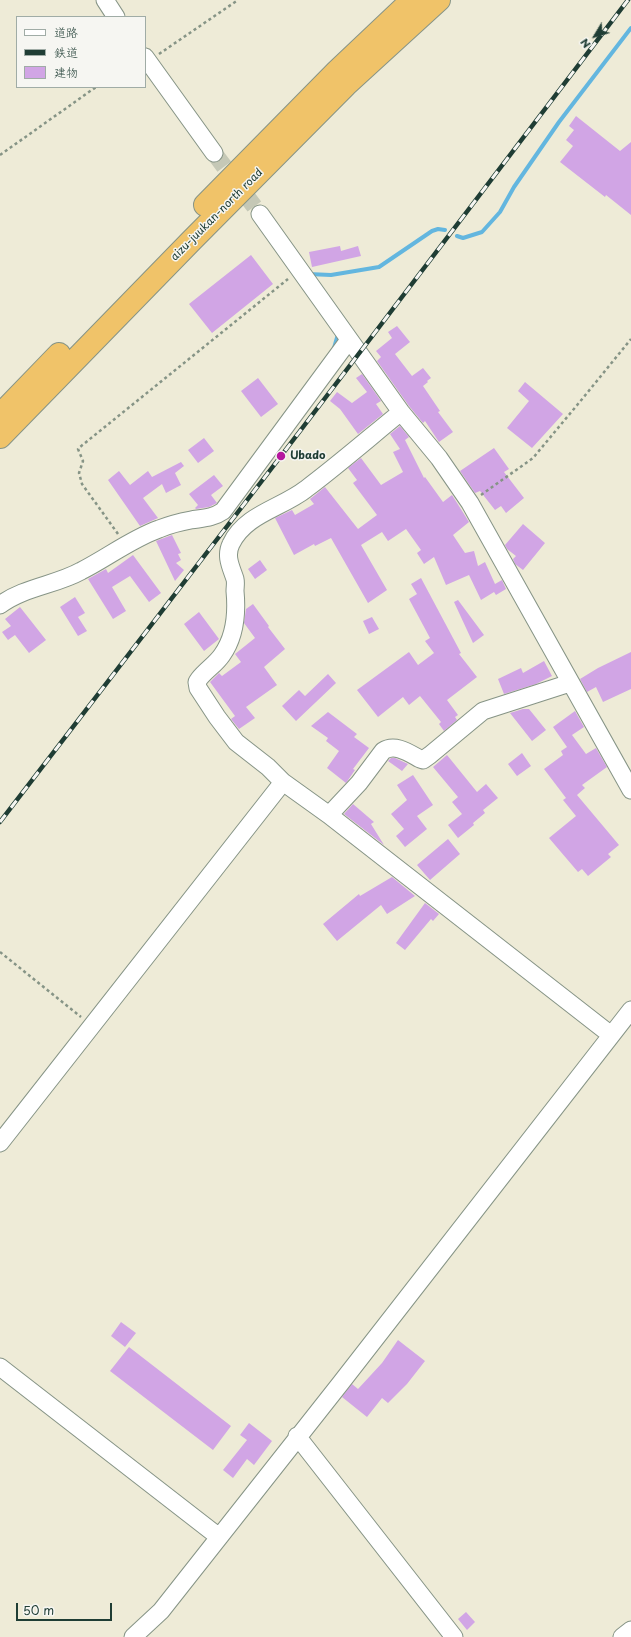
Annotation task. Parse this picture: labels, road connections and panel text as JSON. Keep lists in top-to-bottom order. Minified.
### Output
{"streets":{"highway":["aizu-juukan-north road"]},"places":["Ubado"],"legend":["道路","鉄道","建物"],"scale_bar":"50 m","north":"bottom left"}
